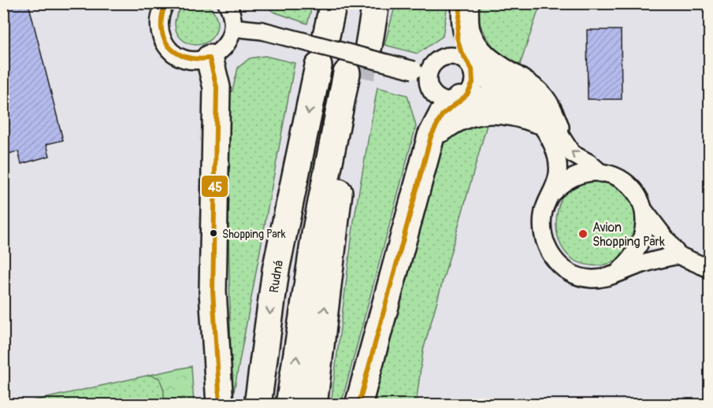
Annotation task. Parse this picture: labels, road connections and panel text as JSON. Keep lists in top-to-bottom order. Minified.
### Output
{"streets":{"highway":["Rudná"]},"places":["Shopping Park","Avion Shopping Park"],"lines":["transit line 45"]}
